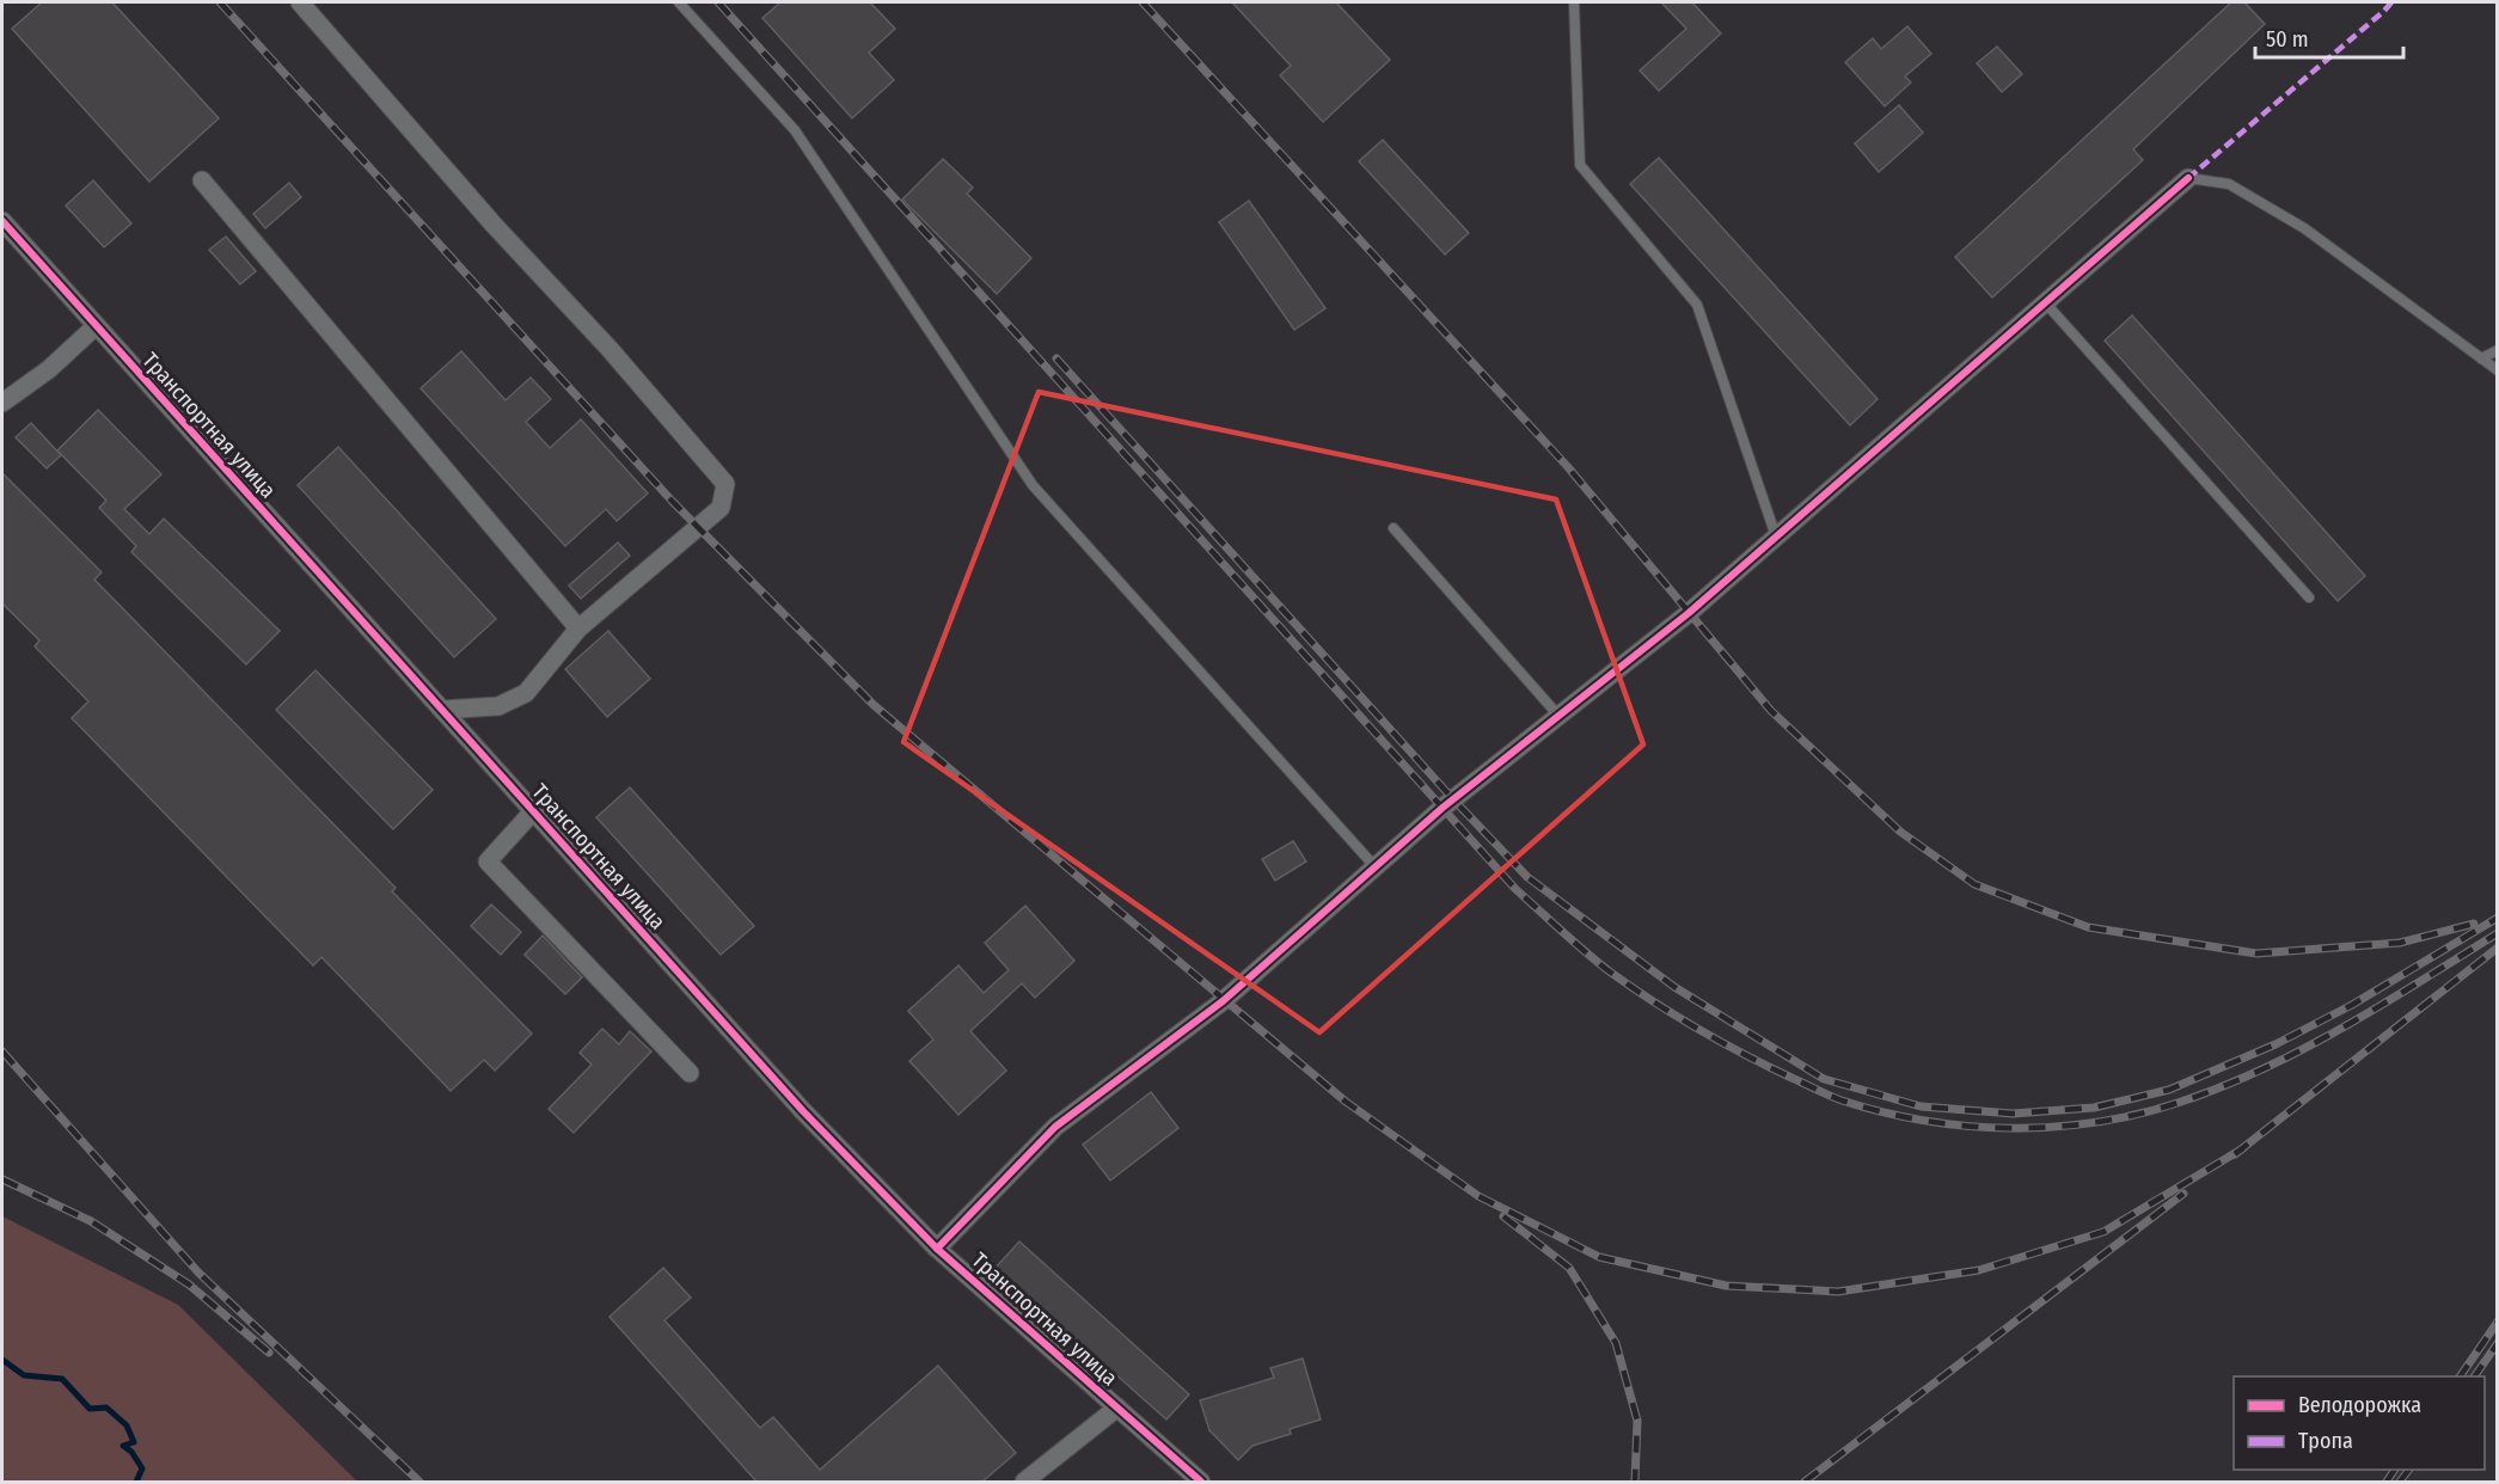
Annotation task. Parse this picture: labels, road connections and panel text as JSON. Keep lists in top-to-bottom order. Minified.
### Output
{"streets":{"street":["Транспортная улица"]},"legend":["Велодорожка","Тропа"],"scale_bar":"50 m"}
